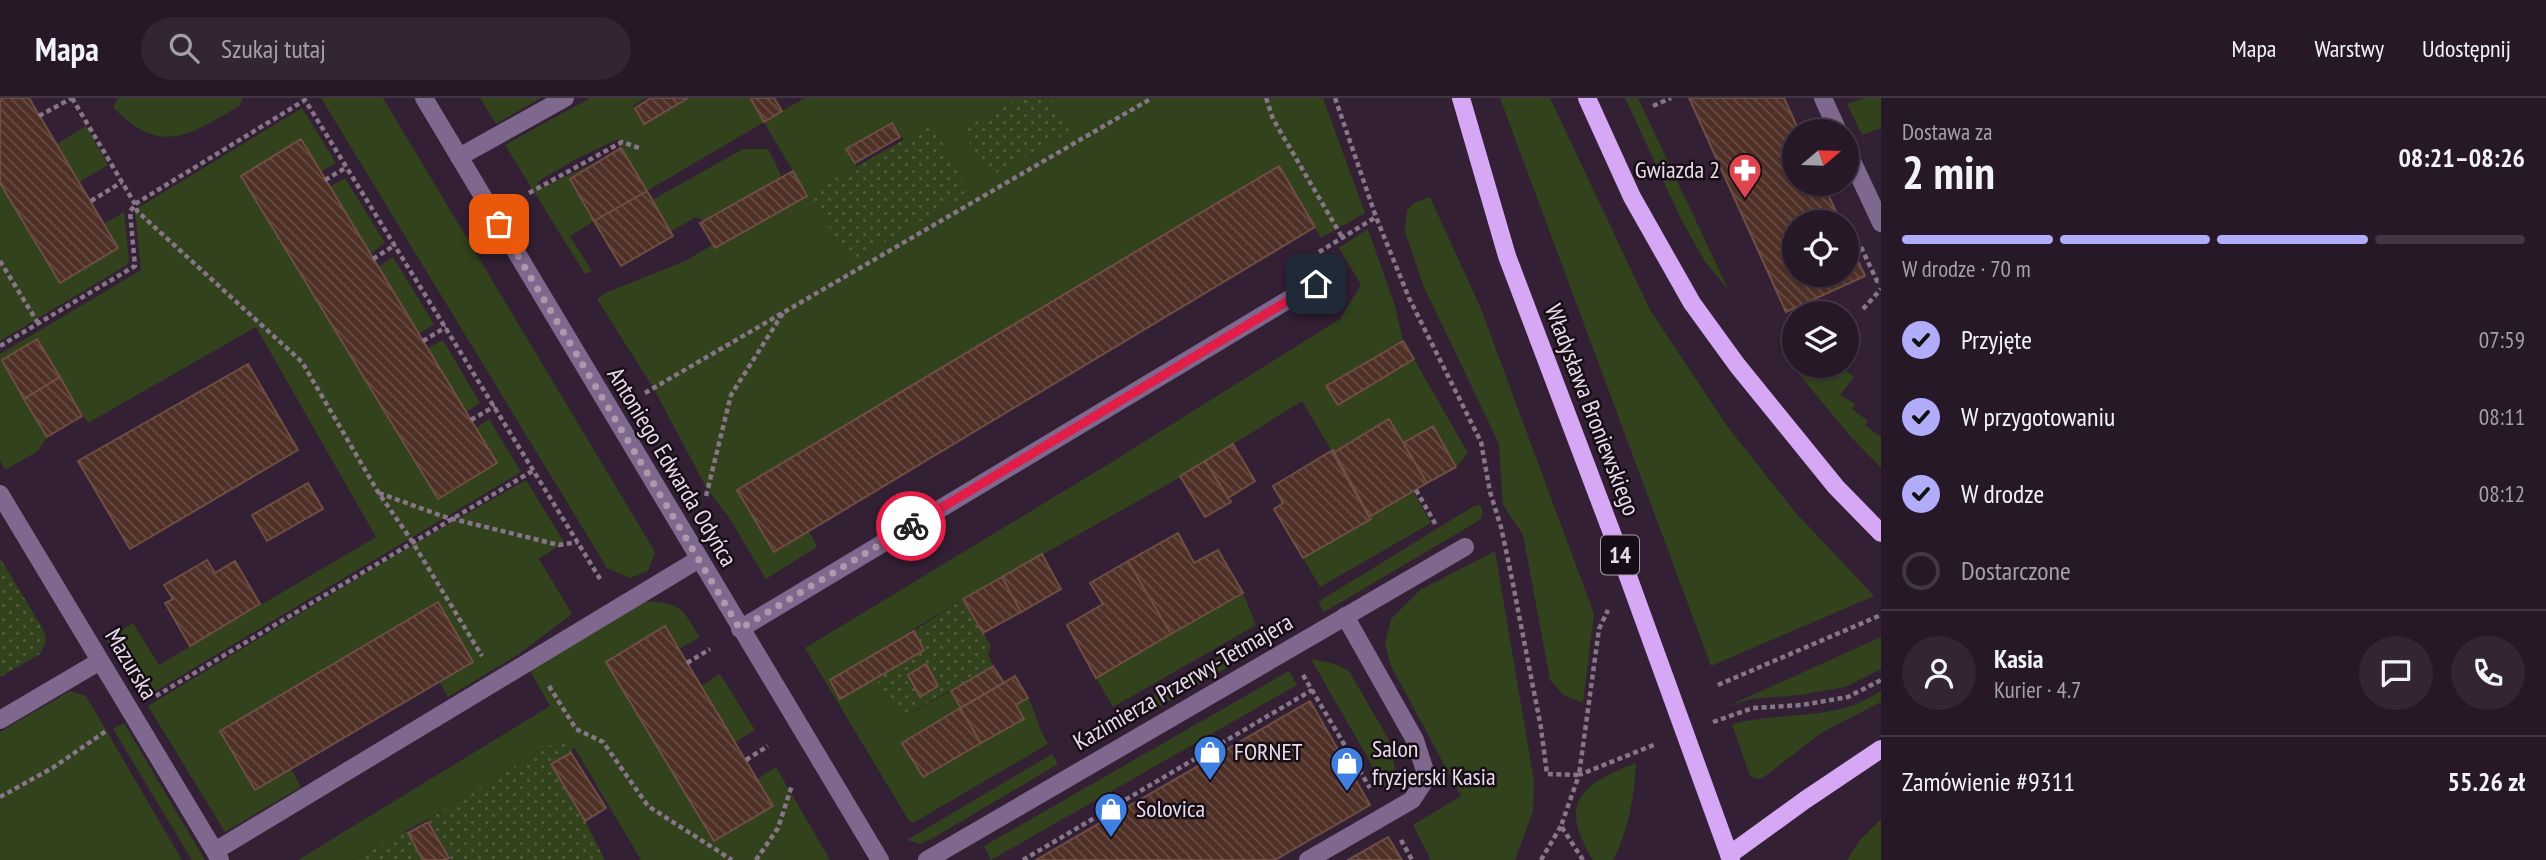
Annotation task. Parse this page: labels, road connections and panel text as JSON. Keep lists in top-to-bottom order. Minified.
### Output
{"streets":{"main road":["Władysława Broniewskiego","14"],"street":["Antoniego Edwarda Odyńca","Mazurska","Kazimierza Przerwy-Tetmajera"]},"places":{"pharmacy":["Gwiazda 2"],"shop":["FORNET","Salon fryzjerski Kasia","Solovica"]},"north":"right","page":{"header":"Mapa","search":"Szukaj tutaj","nav":["Mapa","Warstwy","Udostępnij"],"heading":["2 min","Dostawa za","08:21–08:26"],"panel":["Kasia","Kurier · 4.7","Zamówienie #9311","55.26 zł"],"bar":"W drodze · 70 m","list":[["Przyjęte","07:59"],["W przygotowaniu","08:11"],["W drodze","08:12"],"Dostarczone"]}}
